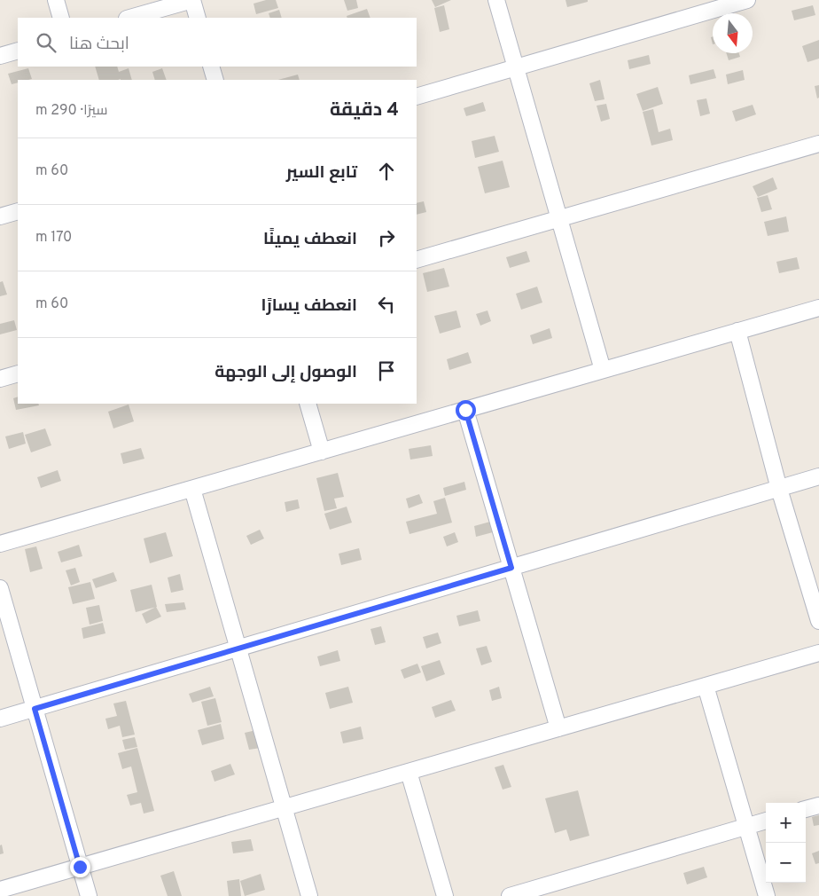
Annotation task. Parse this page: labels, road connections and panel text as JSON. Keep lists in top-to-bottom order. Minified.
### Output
{"north":"bottom","page":{"search":"ابحث هنا","heading":["4 دقيقة","سيرًا · 290 m"],"list":[["تابع السير","60 m"],["انعطف يمينًا","170 m"],["انعطف يسارًا","60 m"],"الوصول إلى الوجهة"],"map_buttons":["+","−"]}}
